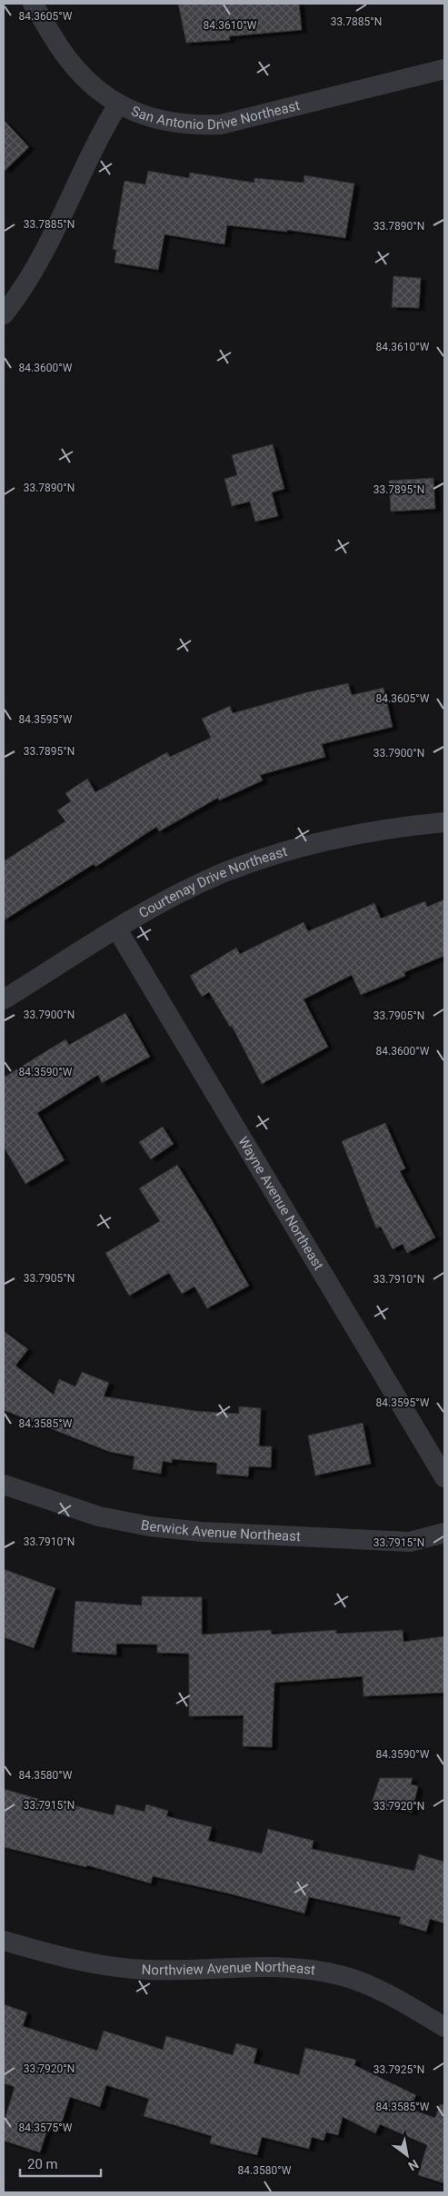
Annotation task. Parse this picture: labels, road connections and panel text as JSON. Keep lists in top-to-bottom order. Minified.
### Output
{"streets":{"street":["San Antonio Drive Northeast","Courtenay Drive Northeast","Wayne Avenue Northeast","Berwick Avenue Northeast","Northview Avenue Northeast"]},"crossings":[["Courtenay Drive Northeast","Wayne Avenue Northeast"]],"scale_bar":"20 m","north":"bottom right","coordinates":["84.3605°W","33.7885°N","84.3610°W","33.7890°N","84.3600°W","33.7895°N","84.3595°W","33.7900°N","33.7905°N","84.3590°W","33.7910°N","84.3585°W","33.7915°N","84.3580°W","33.7920°N","33.7925°N","84.3575°W"]}
